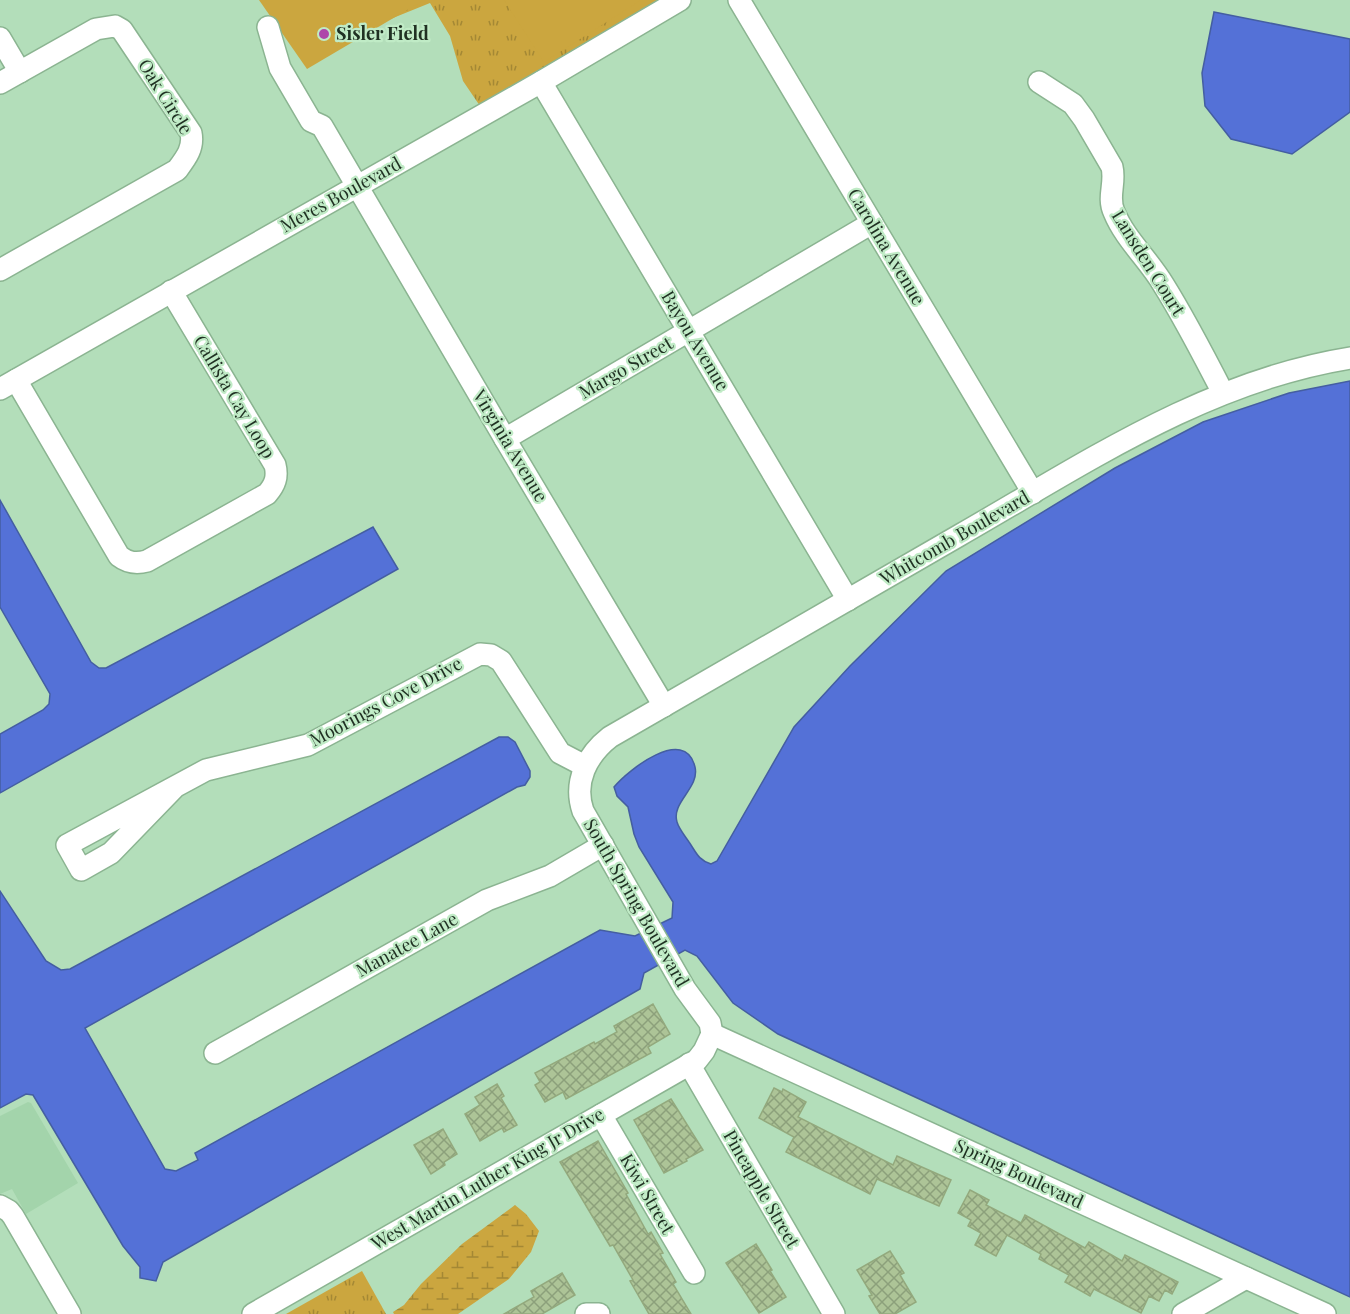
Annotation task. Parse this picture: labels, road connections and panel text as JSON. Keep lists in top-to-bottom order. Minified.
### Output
{"streets":{"street":["Oak Circle","Meres Boulevard","Carolina Avenue","Lansden Court","Bayou Avenue","Margo Street","Callista Cay Loop","Virginia Avenue","Whitcomb Boulevard","Moorings Cove Drive","South Spring Boulevard","Manatee Lane","Spring Boulevard","West Martin Luther King Jr Drive","Pineapple Street","Kiwi Street"]},"crossings":[["Meres Boulevard","Bayou Avenue"],["Meres Boulevard","Callista Cay Loop"],["Meres Boulevard","Virginia Avenue"],["Carolina Avenue","Margo Street"],["Carolina Avenue","Whitcomb Boulevard"],["Lansden Court","Whitcomb Boulevard"],["Bayou Avenue","Margo Street"],["Bayou Avenue","Whitcomb Boulevard"],["Margo Street","Virginia Avenue"],["Virginia Avenue","Whitcomb Boulevard"],["Whitcomb Boulevard","Moorings Cove Drive"],["Whitcomb Boulevard","South Spring Boulevard"],["Moorings Cove Drive","South Spring Boulevard"],["South Spring Boulevard","Manatee Lane"],["South Spring Boulevard","Spring Boulevard"],["South Spring Boulevard","West Martin Luther King Jr Drive"],["Spring Boulevard","West Martin Luther King Jr Drive"],["West Martin Luther King Jr Drive","Pineapple Street"],["West Martin Luther King Jr Drive","Kiwi Street"]],"places":["Sisler Field"]}
